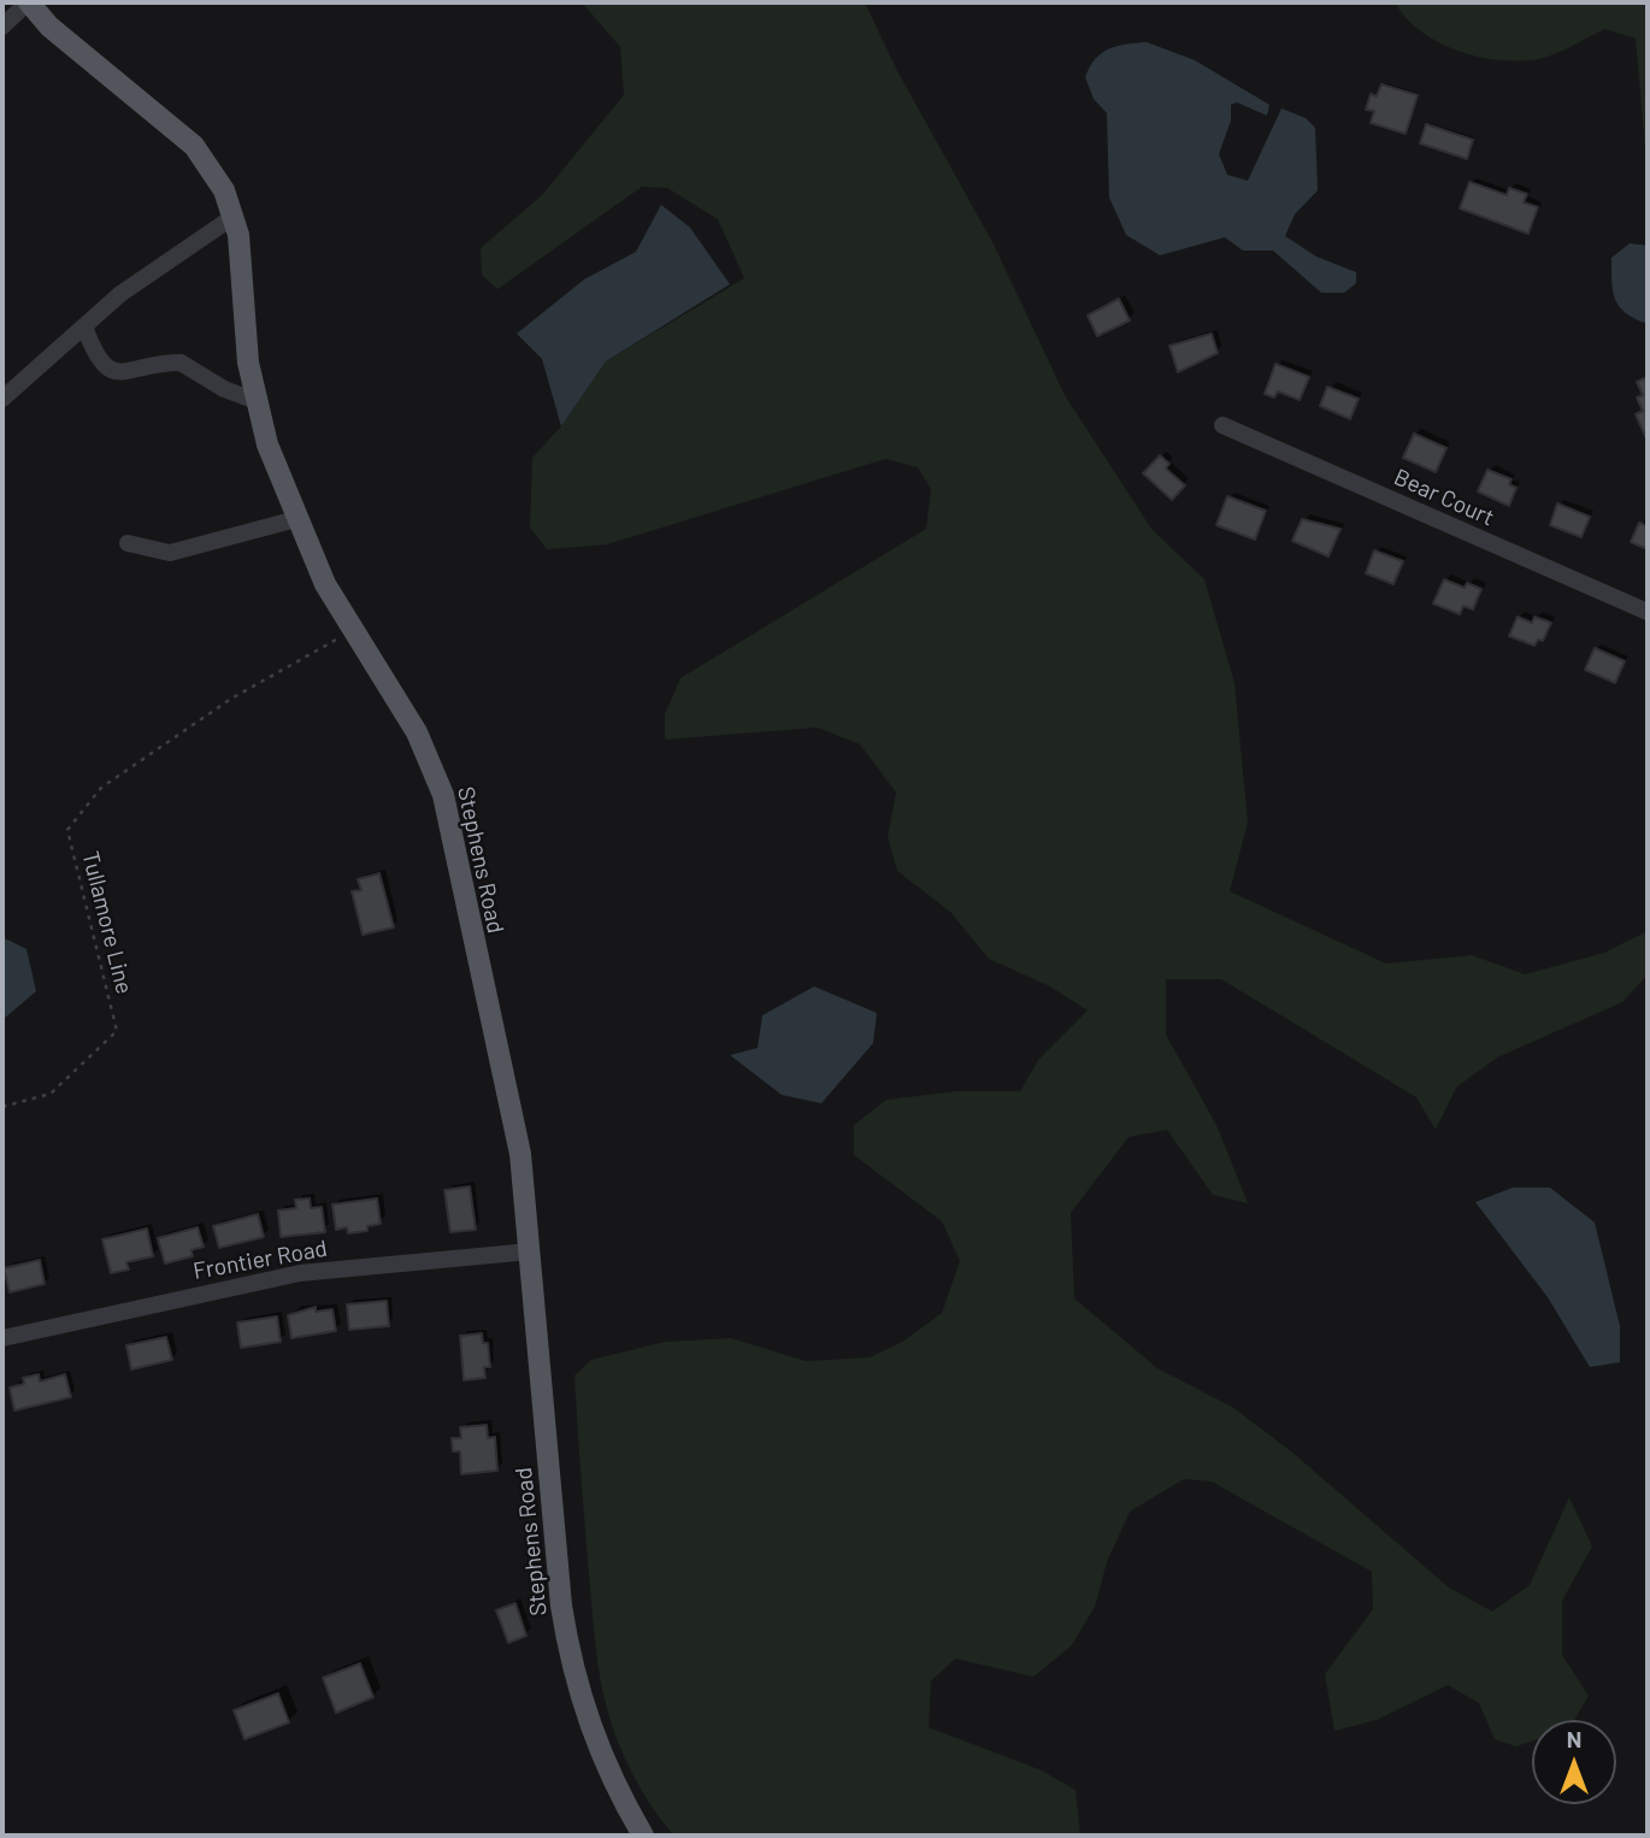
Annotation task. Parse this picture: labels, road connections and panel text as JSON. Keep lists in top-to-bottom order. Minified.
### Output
{"streets":{"main road":["Stephens Road"],"street":["Bear Court","Frontier Road"],"path":["Tullamore Line"]},"crossings":[["Stephens Road","Tullamore Line"],["Stephens Road","Frontier Road"]],"north":"top"}
